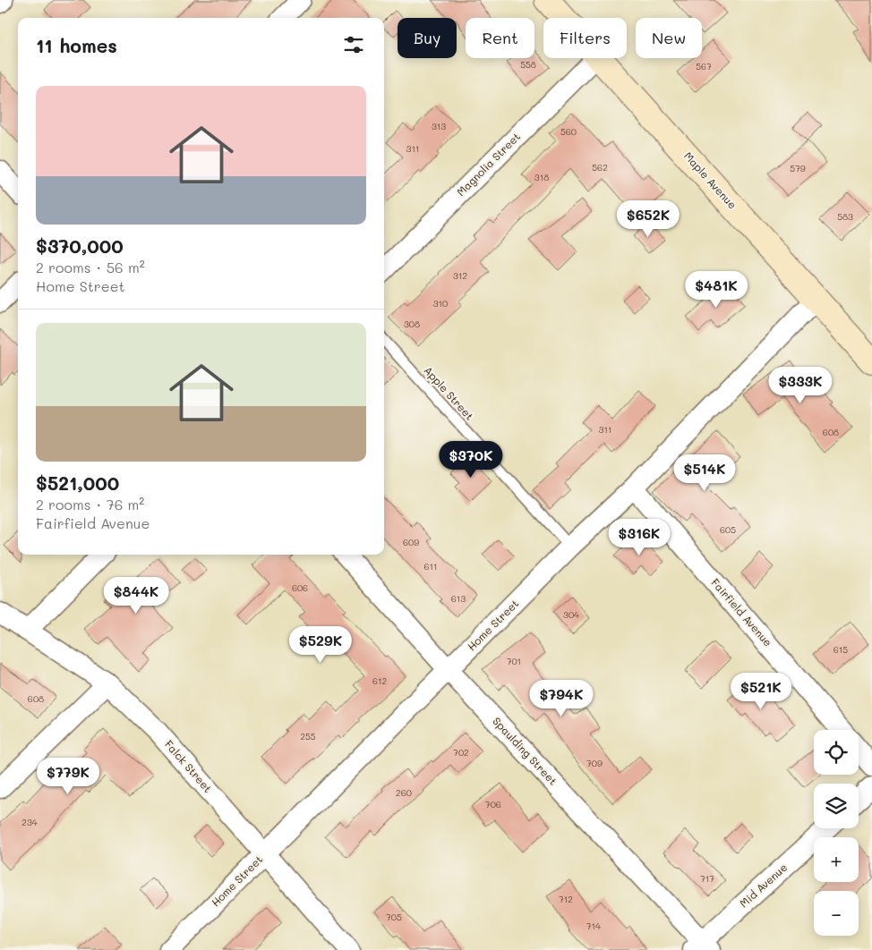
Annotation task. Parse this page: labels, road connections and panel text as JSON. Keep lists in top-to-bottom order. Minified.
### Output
{"streets":{"main road":["Maple Avenue"],"street":["Magnolia Street","Fairfield Avenue","Home Street","Spaulding Street","Falck Street","Mid Avenue"],"lane":["Apple Street"]},"crossings":[["Maple Avenue","Home Street"],["Apple Street","Home Street"],["Fairfield Avenue","Home Street"],["Home Street","Spaulding Street"],["Home Street","Falck Street"],["Spaulding Street","Mid Avenue"]],"house_numbers":["558","567","313","560","311","562","579","318","583","312","310","308","311","608","605","609","611","606","613","304","615","701","612","608","255","702","709","260","706","234","717","712","705","714"],"page":{"chip":["Buy","Rent","Filters","New"],"heading":"11 homes","list":[{"name":"$370,000","note":"2 rooms · 56 m² · Home Street"},{"name":"$521,000","note":"2 rooms · 76 m² · Fairfield Avenue"}],"price":["$652K","$481K","$333K","$370K","$514K","$316K","$844K","$529K","$521K","$794K","$779K"],"map_buttons":["+","−"]}}
